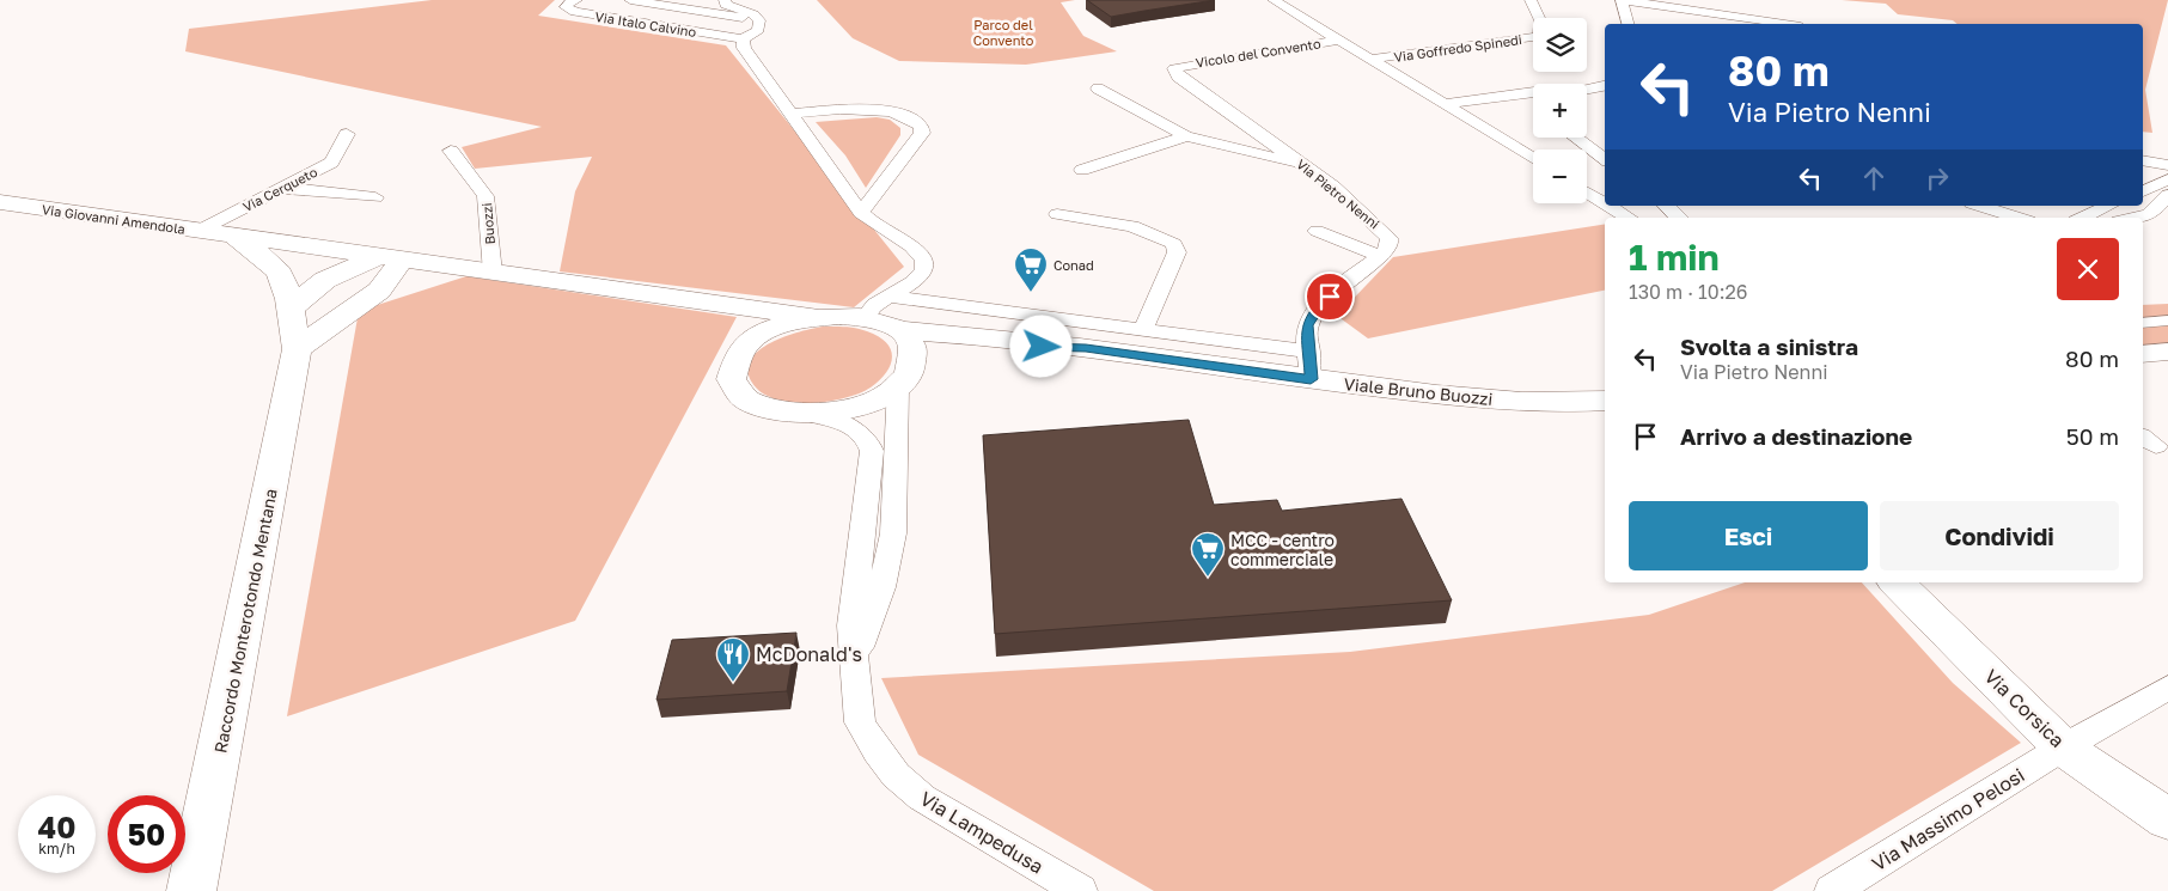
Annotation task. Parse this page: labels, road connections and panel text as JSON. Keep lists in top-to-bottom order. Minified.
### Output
{"streets":{"main road":["Via Giovanni Amendola","Viale Bruno Buozzi","Raccordo Monterotondo Mentana","Via Corsica"],"street":["Via Italo Calvino","Via Goffredo Spinedi","Vicolo del Convento","Via Cerqueto","Via Pietro Nenni","Buozzi","Via Massimo Pelosi","Via Lampedusa"]},"crossings":[["Vicolo del Convento","Via Pietro Nenni"],["Via Cerqueto","Via Giovanni Amendola"],["Via Giovanni Amendola","Buozzi"],["Via Giovanni Amendola","Viale Bruno Buozzi"],["Viale Bruno Buozzi","Via Lampedusa"],["Via Corsica","Via Massimo Pelosi"]],"parks":["Parco del Convento"],"places":{"supermarket":["Conad","MCC - centro commerciale"],"restaurant":["McDonald's"]},"page":{"map_buttons":["+","−"],"turn":["80 m","Via Pietro Nenni"],"heading":["1 min","130 m · 10:26"],"list":[{"name":"Svolta a sinistra","note":"Via Pietro Nenni","value":"80 m"},{"name":"Arrivo a destinazione","value":"50 m"}],"buttons":["Esci","Condividi"],"speed":"40 km/h","limit":"50"}}
